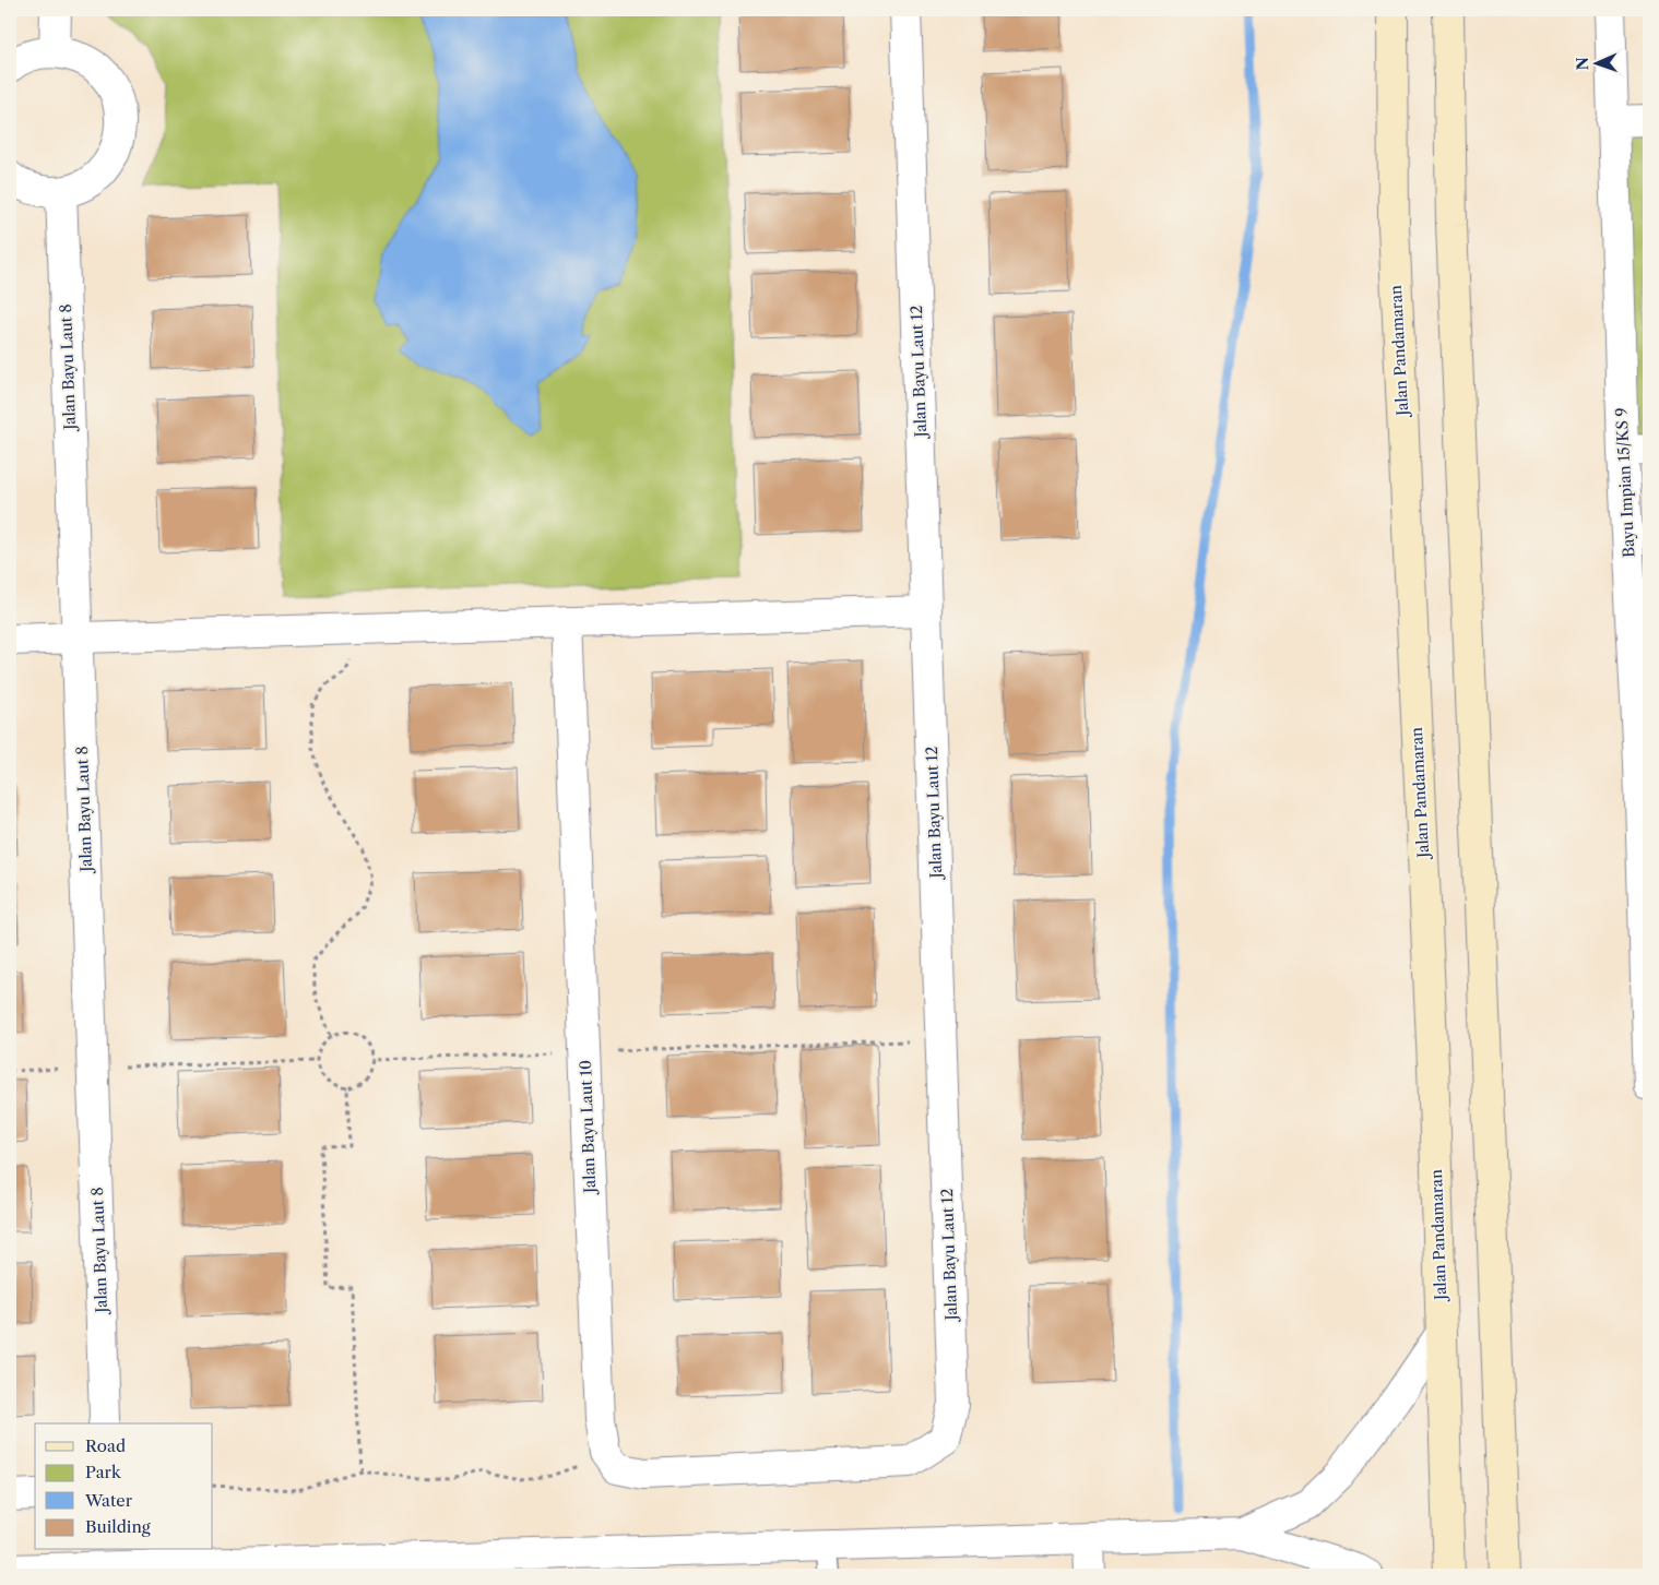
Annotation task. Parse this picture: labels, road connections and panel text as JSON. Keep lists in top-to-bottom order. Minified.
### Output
{"streets":{"main road":["Jalan Pandamaran"],"street":["Jalan Bayu Laut 8","Jalan Bayu Laut 12","Bayu Impian 15/KS 9","Jalan Bayu Laut 10"]},"crossings":[["Jalan Bayu Laut 12","Jalan Bayu Laut 10"]],"legend":["Road","Park","Water","Building"],"north":"left"}
